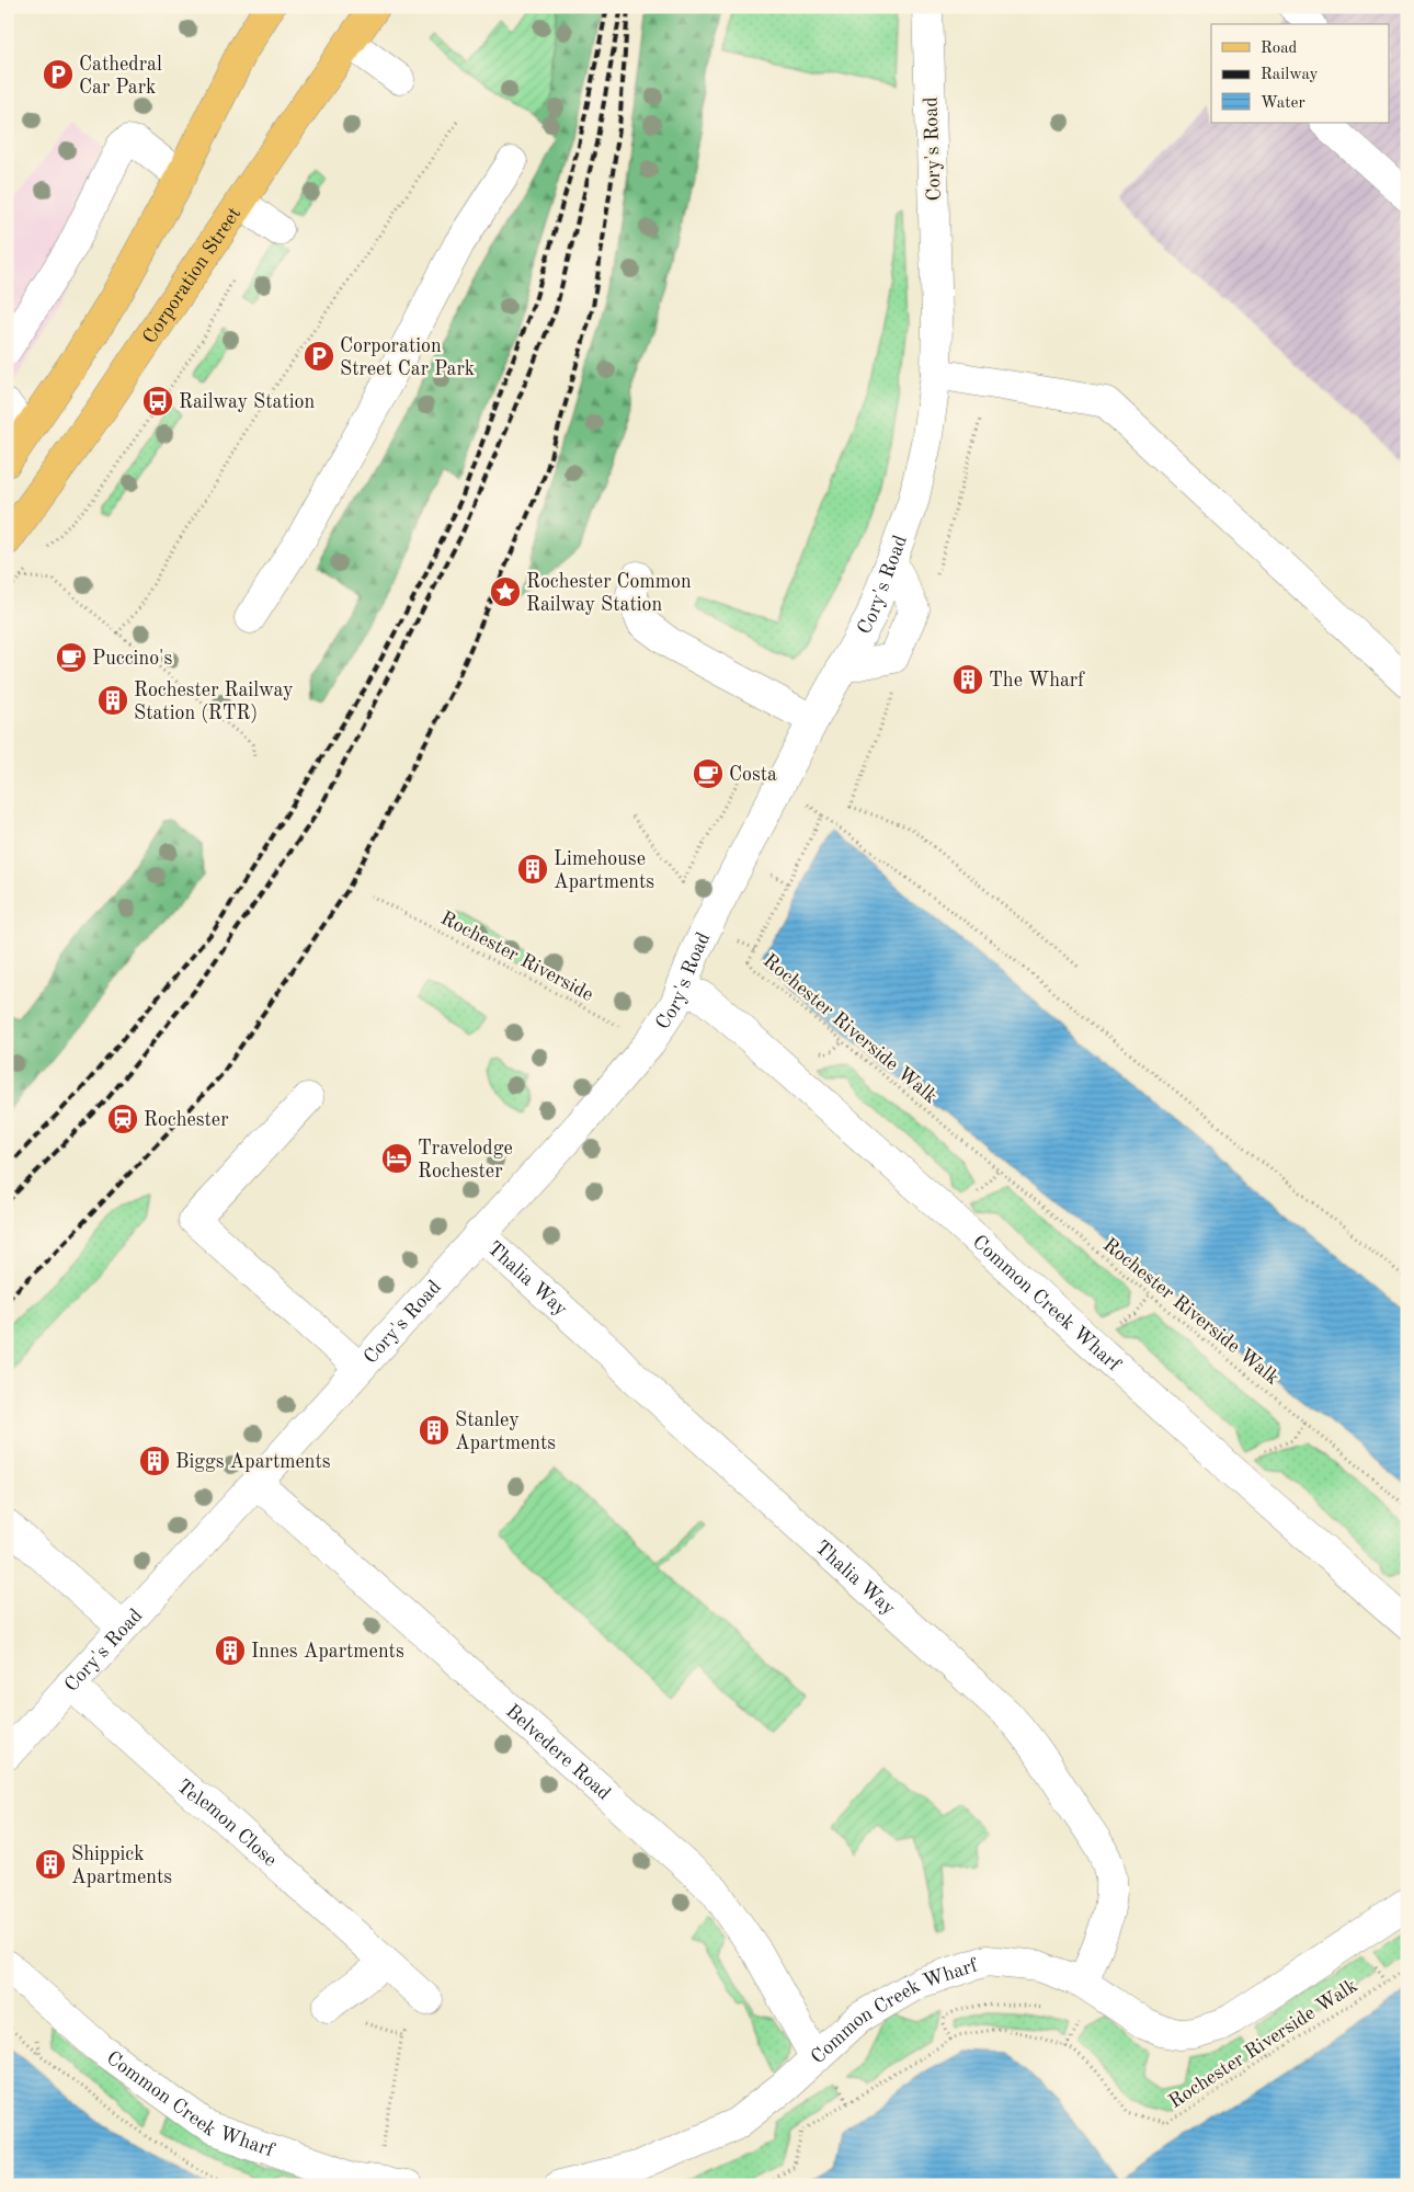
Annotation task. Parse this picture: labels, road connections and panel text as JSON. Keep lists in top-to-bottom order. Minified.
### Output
{"streets":{"main road":["Corporation Street"],"street":["Cory's Road","Thalia Way","Common Creek Wharf","Belvedere Road","Telemon Close"],"path":["Rochester Riverside","Rochester Riverside Walk"]},"crossings":[["Cory's Road","Rochester Riverside"],["Cory's Road","Thalia Way"],["Cory's Road","Common Creek Wharf"],["Cory's Road","Belvedere Road"],["Cory's Road","Telemon Close"],["Rochester Riverside Walk","Common Creek Wharf"],["Thalia Way","Common Creek Wharf"],["Common Creek Wharf","Belvedere Road"]],"places":{"parking":["Cathedral Car Park","Corporation Street Car Park"],"bus stop":["Railway Station"],"place":["Rochester Common Railway Station"],"cafe":["Puccino's","Costa"],"building":["The Wharf","Rochester Railway Station (RTR)","Limehouse Apartments","Stanley Apartments","Biggs Apartments","Innes Apartments","Shippick Apartments"],"station":["Rochester"],"hotel":["Travelodge Rochester"]},"legend":["Road","Railway","Water"]}
